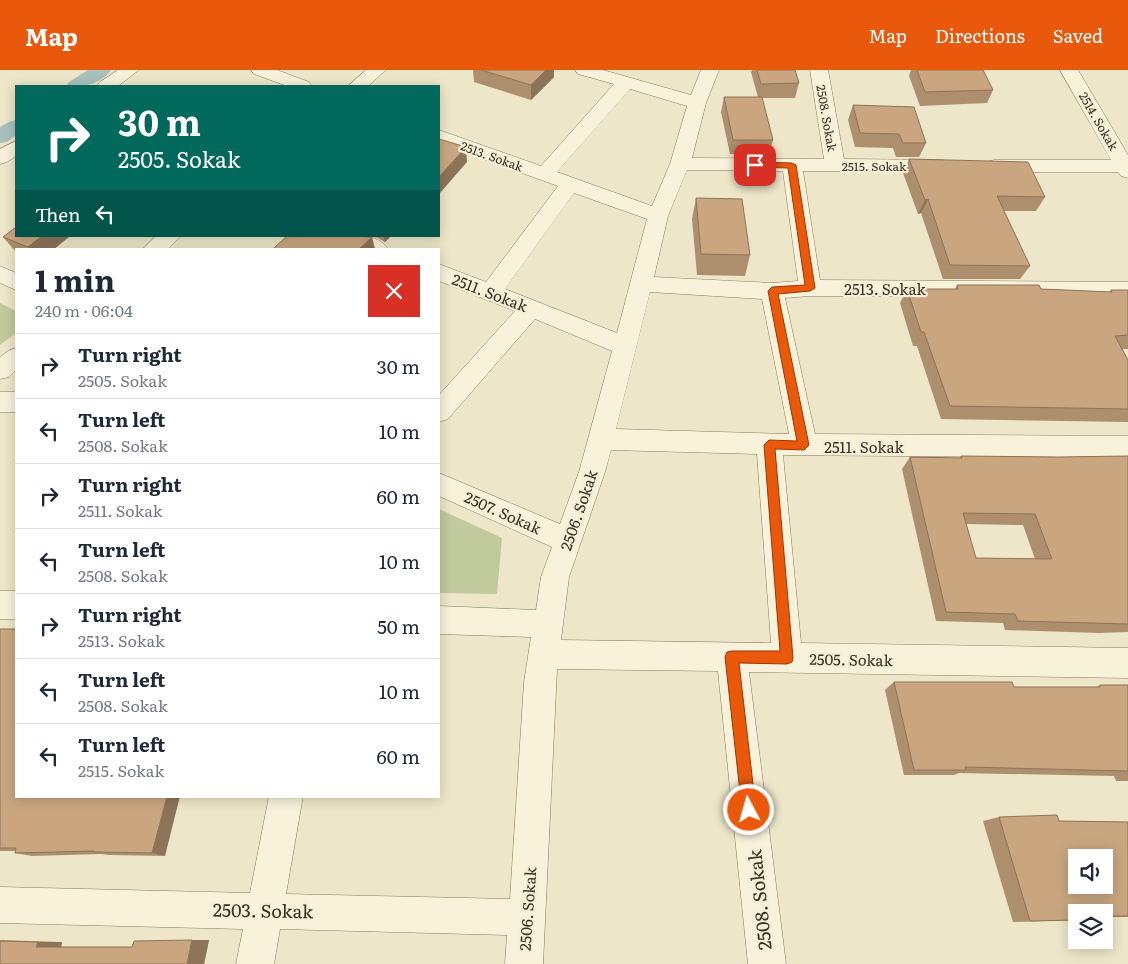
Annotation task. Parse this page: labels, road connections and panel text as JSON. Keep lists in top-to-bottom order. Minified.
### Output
{"streets":{"street":["2508. Sokak","2514. Sokak","2513. Sokak","2515. Sokak","2511. Sokak","2506. Sokak","2507. Sokak","2505. Sokak","2503. Sokak"]},"crossings":[["2508. Sokak","2515. Sokak"],["2508. Sokak","2505. Sokak"],["2514. Sokak","2515. Sokak"],["2513. Sokak","2506. Sokak"],["2515. Sokak","2506. Sokak"],["2511. Sokak","2506. Sokak"],["2506. Sokak","2507. Sokak"],["2506. Sokak","2505. Sokak"],["2506. Sokak","2503. Sokak"]],"page":{"header":"Map","nav":["Map","Directions","Saved"],"turn":["30 m","2505. Sokak"],"then":"Then","heading":["1 min","240 m · 06:04"],"list":[{"name":"Turn right","note":"2505. Sokak","value":"30 m"},{"name":"Turn left","note":"2508. Sokak","value":"10 m"},{"name":"Turn right","note":"2511. Sokak","value":"60 m"},{"name":"Turn left","note":"2508. Sokak","value":"10 m"},{"name":"Turn right","note":"2513. Sokak","value":"50 m"},{"name":"Turn left","note":"2508. Sokak","value":"10 m"},{"name":"Turn left","note":"2515. Sokak","value":"60 m"}]}}
